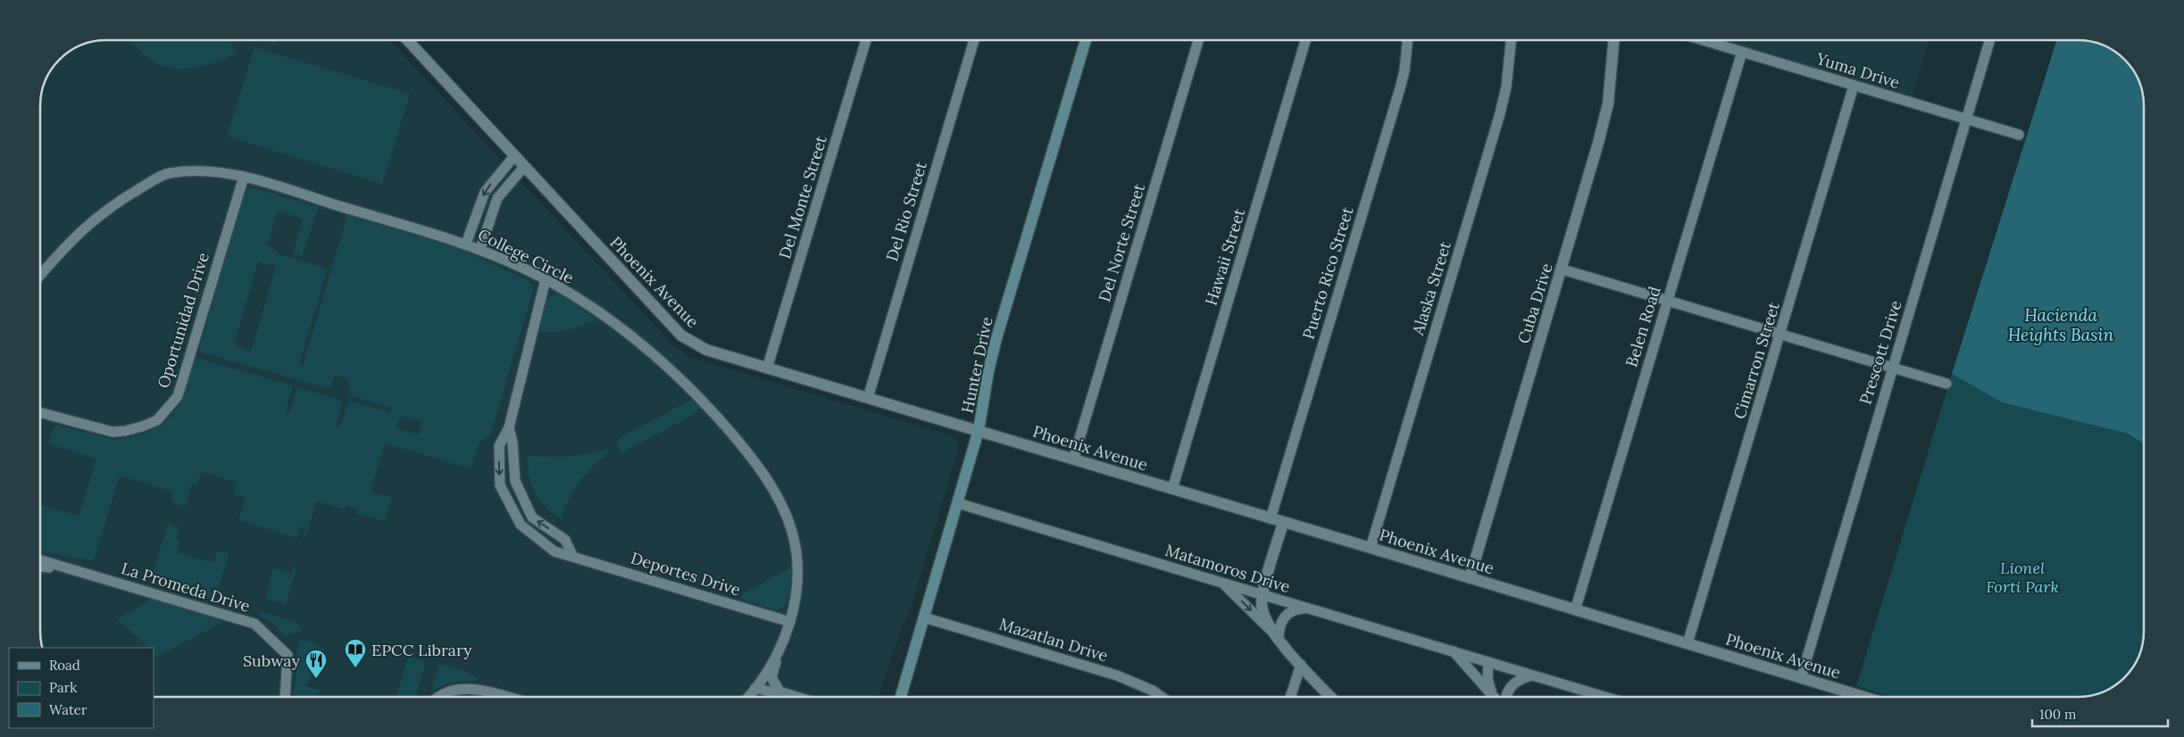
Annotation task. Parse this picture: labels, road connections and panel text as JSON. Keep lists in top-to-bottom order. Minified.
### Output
{"streets":{"main road":["Hunter Drive"],"street":["Yuma Drive","Del Monte Street","Del Rio Street","Del Norte Street","College Circle","Hawaii Street","Puerto Rico Street","Phoenix Avenue","Alaska Street","Cuba Drive","Oportunidad Drive","Belen Road","Prescott Drive","Cimarron Street","Matamoros Drive","Deportes Drive","La Promeda Drive","Mazatlan Drive"]},"crossings":[["Yuma Drive","Belen Road"],["Yuma Drive","Prescott Drive"],["Yuma Drive","Cimarron Street"],["Del Monte Street","Phoenix Avenue"],["Del Rio Street","Phoenix Avenue"],["Del Norte Street","Phoenix Avenue"],["College Circle","Oportunidad Drive"],["College Circle","Deportes Drive"],["Hawaii Street","Phoenix Avenue"],["Puerto Rico Street","Phoenix Avenue"],["Phoenix Avenue","Alaska Street"],["Phoenix Avenue","Cuba Drive"],["Phoenix Avenue","Belen Road"],["Phoenix Avenue","Prescott Drive"],["Phoenix Avenue","Cimarron Street"],["Phoenix Avenue","Hunter Drive"],["Hunter Drive","Matamoros Drive"],["Hunter Drive","Mazatlan Drive"]],"water":["Hacienda Heights Basin"],"parks":["Lionel Forti Park"],"places":{"library":["EPCC Library"],"restaurant":["Subway"]},"legend":["Road","Park","Water"],"scale_bar":"100 m"}
